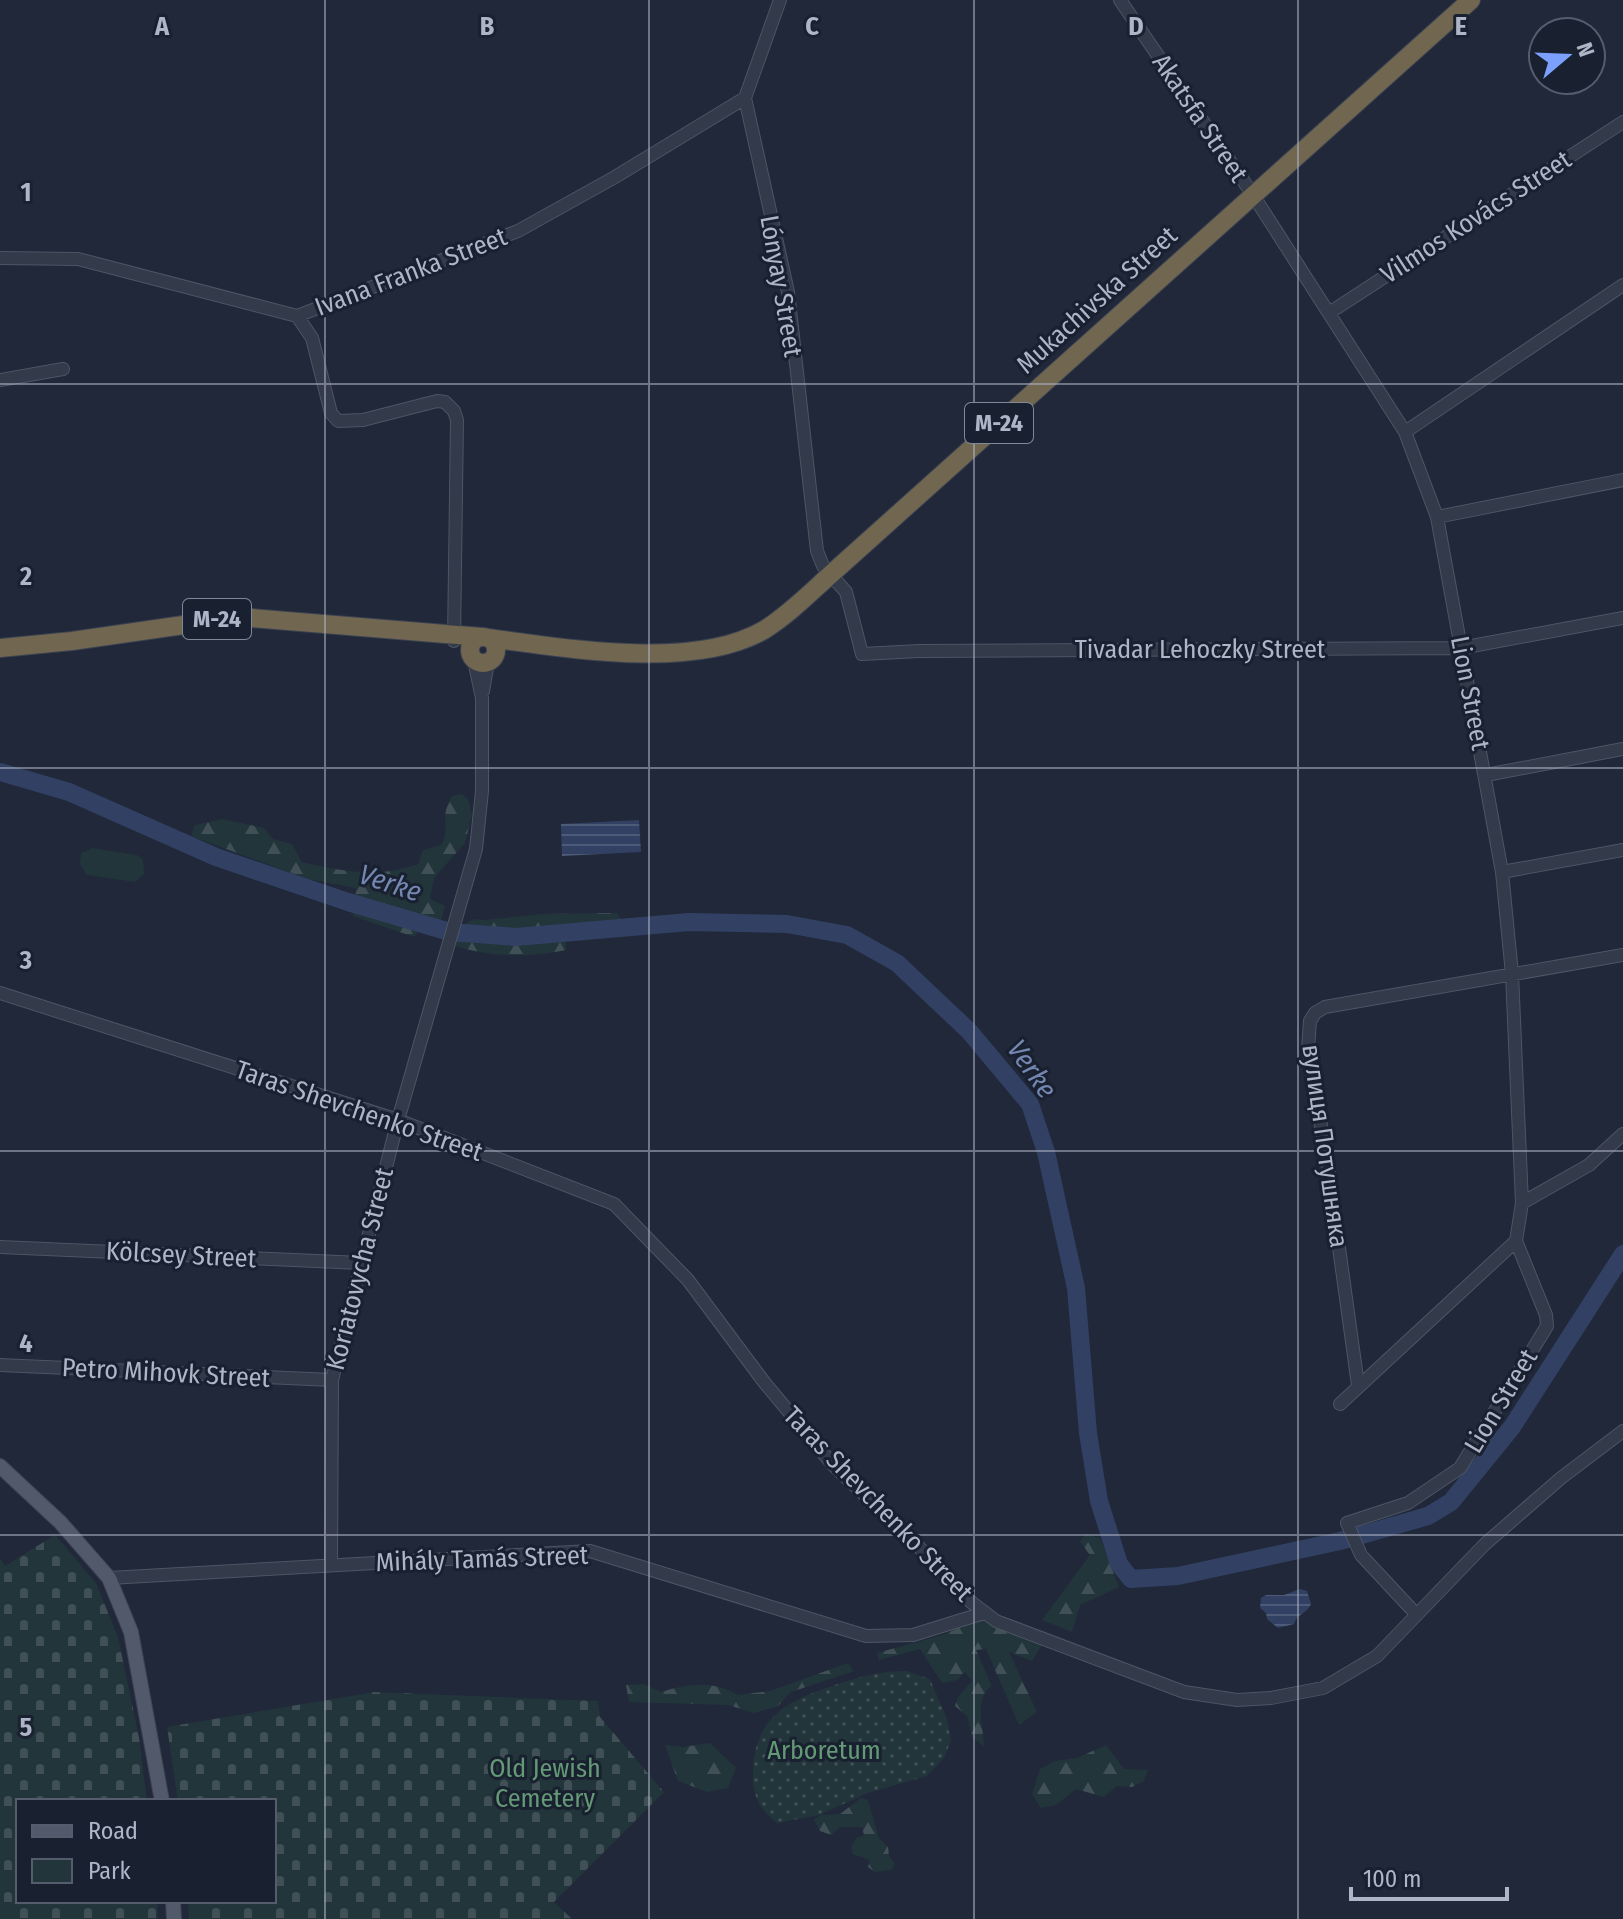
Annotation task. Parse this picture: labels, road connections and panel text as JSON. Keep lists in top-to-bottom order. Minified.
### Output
{"streets":{"highway":["Mukachivska Street","М-24"],"street":["Akatsfa Street","Vilmos Kovács Street","Ivana Franka Street","Lónyay Street","Tivadar Lehoczky Street","Lion Street","Taras Shevchenko Street","вулиця Потушняка","Kölcsey Street","Koriatovycha Street","Petro Mihovk Street","Mihály Tamás Street"]},"crossings":[["Akatsfa Street","Mukachivska Street"],["Akatsfa Street","Lion Street"],["Vilmos Kovács Street","Lion Street"],["Ivana Franka Street","Lónyay Street"],["Lónyay Street","Mukachivska Street"],["Lónyay Street","Tivadar Lehoczky Street"],["Mukachivska Street","Tivadar Lehoczky Street"],["Mukachivska Street","Lion Street"],["Mukachivska Street","Koriatovycha Street"],["Tivadar Lehoczky Street","Lion Street"],["Lion Street","Taras Shevchenko Street"],["Lion Street","вулиця Потушняка"],["Taras Shevchenko Street","Koriatovycha Street"],["Taras Shevchenko Street","Mihály Tamás Street"],["Kölcsey Street","Koriatovycha Street"],["Koriatovycha Street","Petro Mihovk Street"],["Koriatovycha Street","Mihály Tamás Street"]],"water":["Verke"],"parks":["Arboretum","Old Jewish Cemetery"],"legend":["Road","Park"],"scale_bar":"100 m","north":"right","grid":{"columns":["A","B","C","D","E"],"rows":["1","2","3","4","5"]}}
